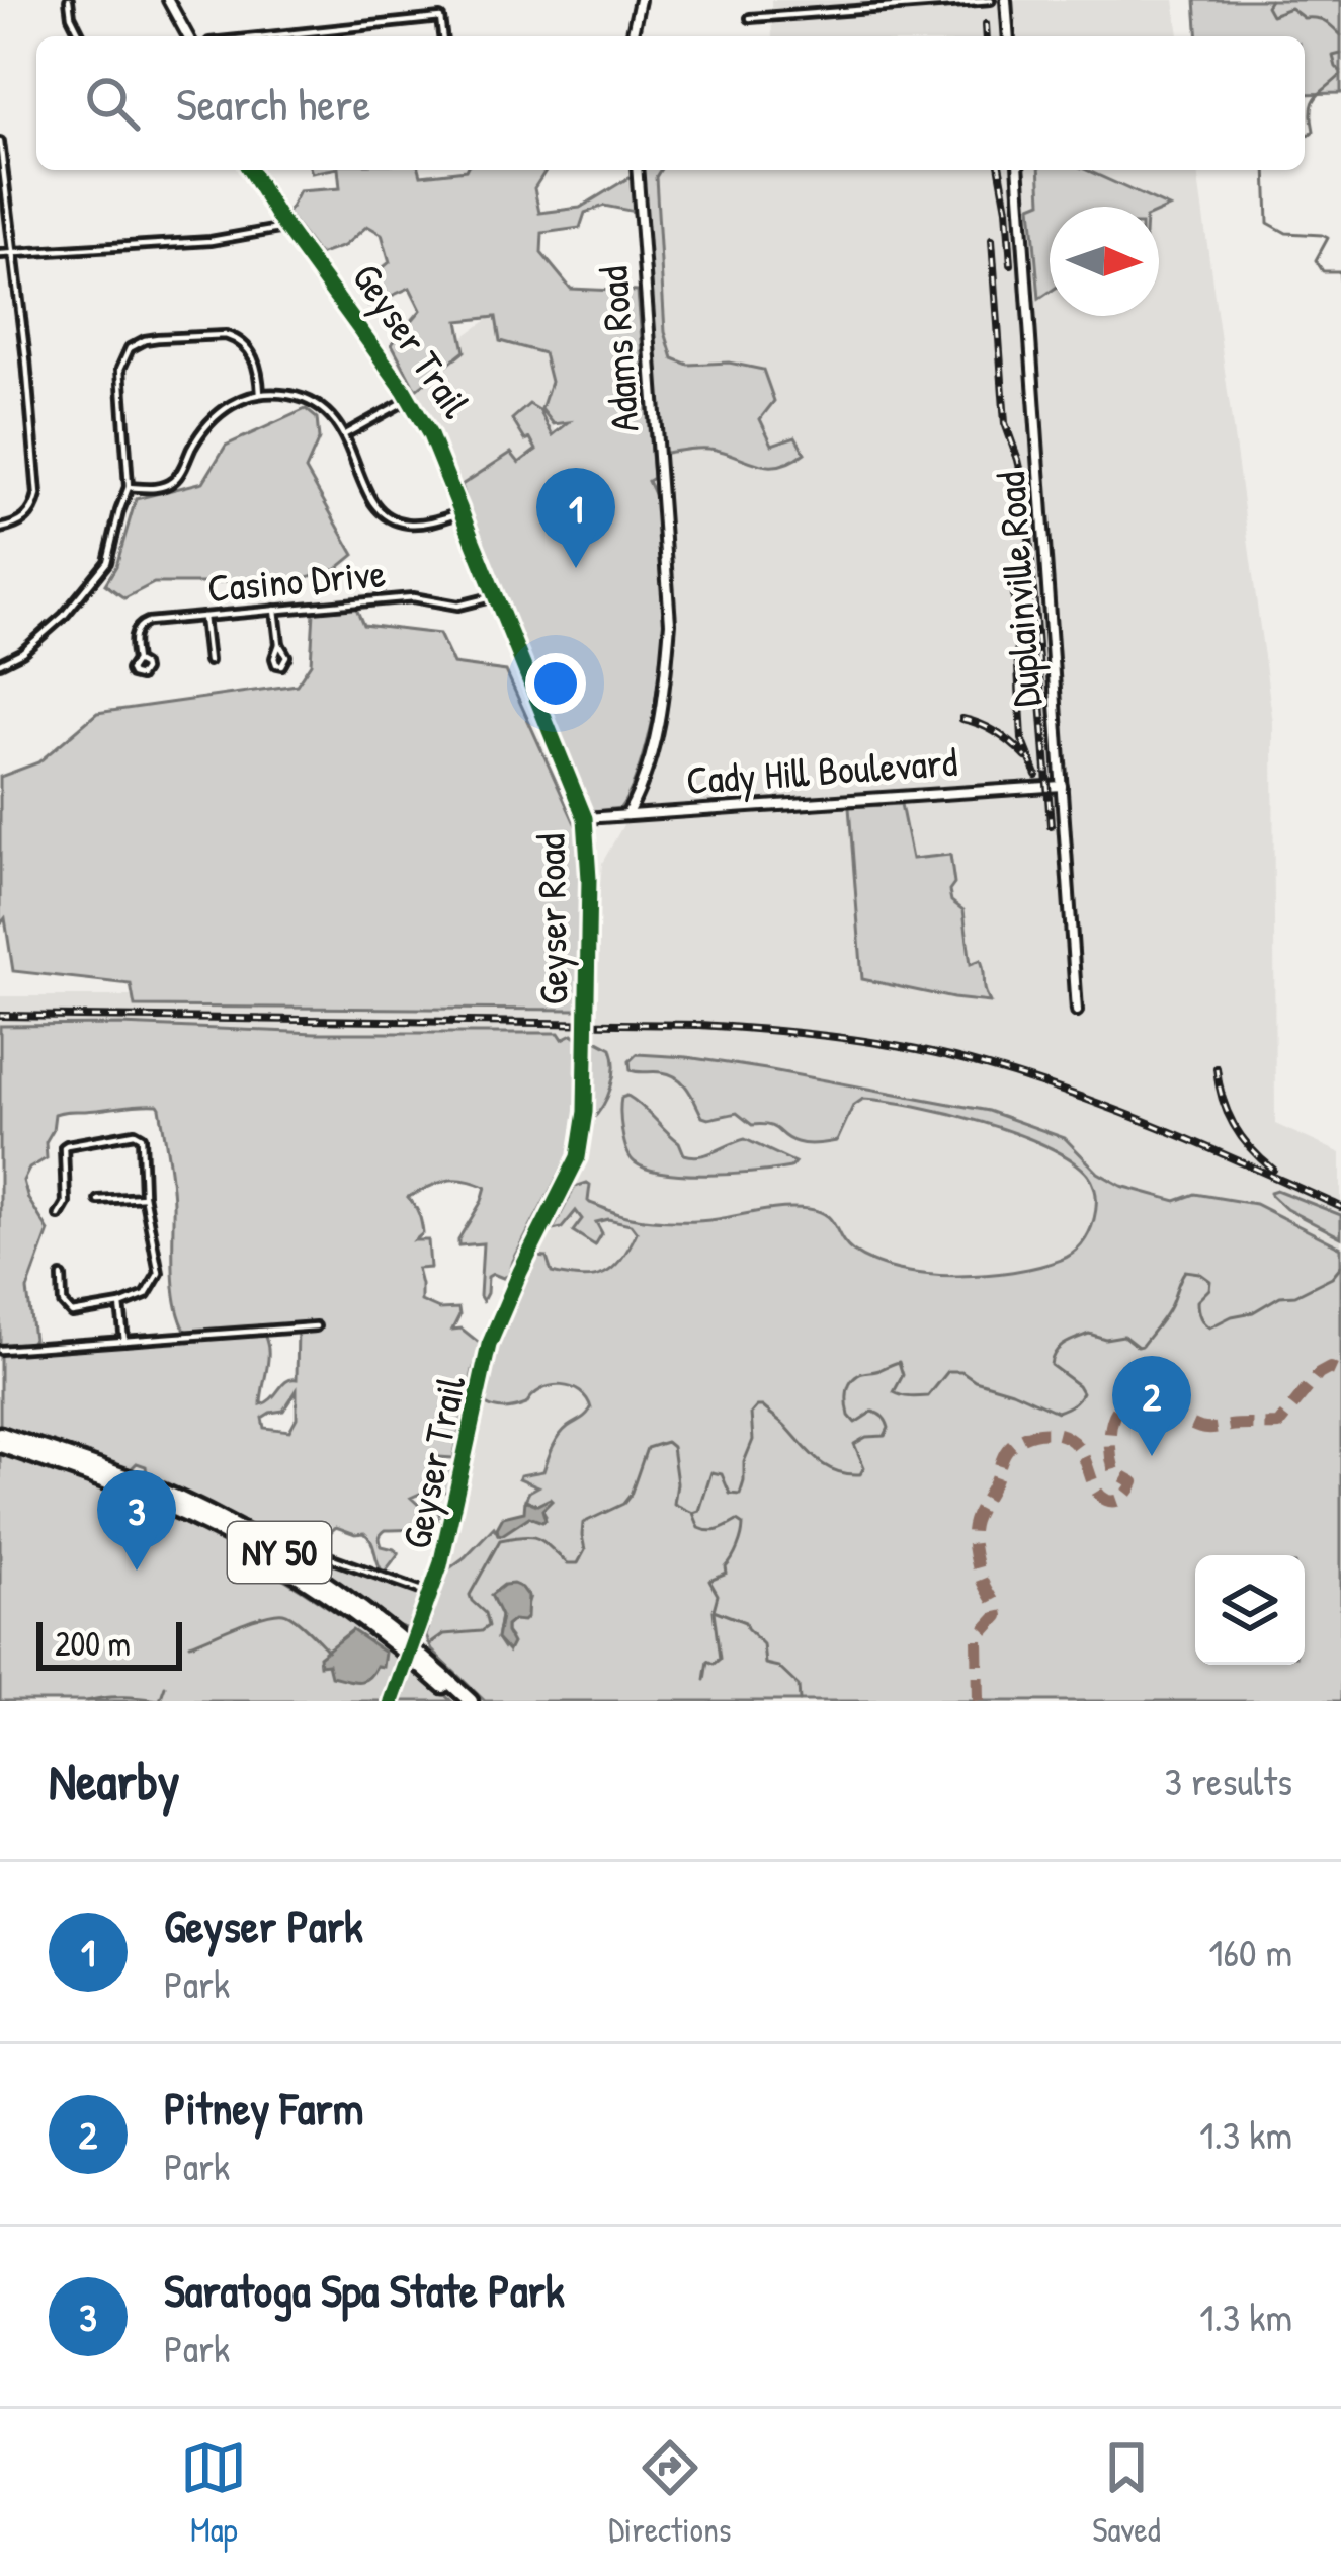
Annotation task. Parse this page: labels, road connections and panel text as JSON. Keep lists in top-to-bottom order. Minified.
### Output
{"streets":{"highway":["NY 50"],"street":["Adams Road","Casino Drive","Duplainville Road","Cady Hill Boulevard","Geyser Road"],"cycle path":["Geyser Trail"]},"crossings":[["Adams Road","Cady Hill Boulevard"],["Casino Drive","Geyser Road"],["Duplainville Road","Cady Hill Boulevard"],["Cady Hill Boulevard","Geyser Road"],["Geyser Road","NY 50"]],"scale_bar":"200 m","north":"right","page":{"search":"Search here","pins":["1","2","3"],"scale":"200 m","heading":["Nearby","3 results"],"list":[{"mark":"1","name":"Geyser Park","note":"Park","value":"160 m"},{"mark":"2","name":"Pitney Farm","note":"Park","value":"1.3 km"},{"mark":"3","name":"Saratoga Spa State Park","note":"Park","value":"1.3 km"}],"nav":["Map","Directions","Saved"]}}
